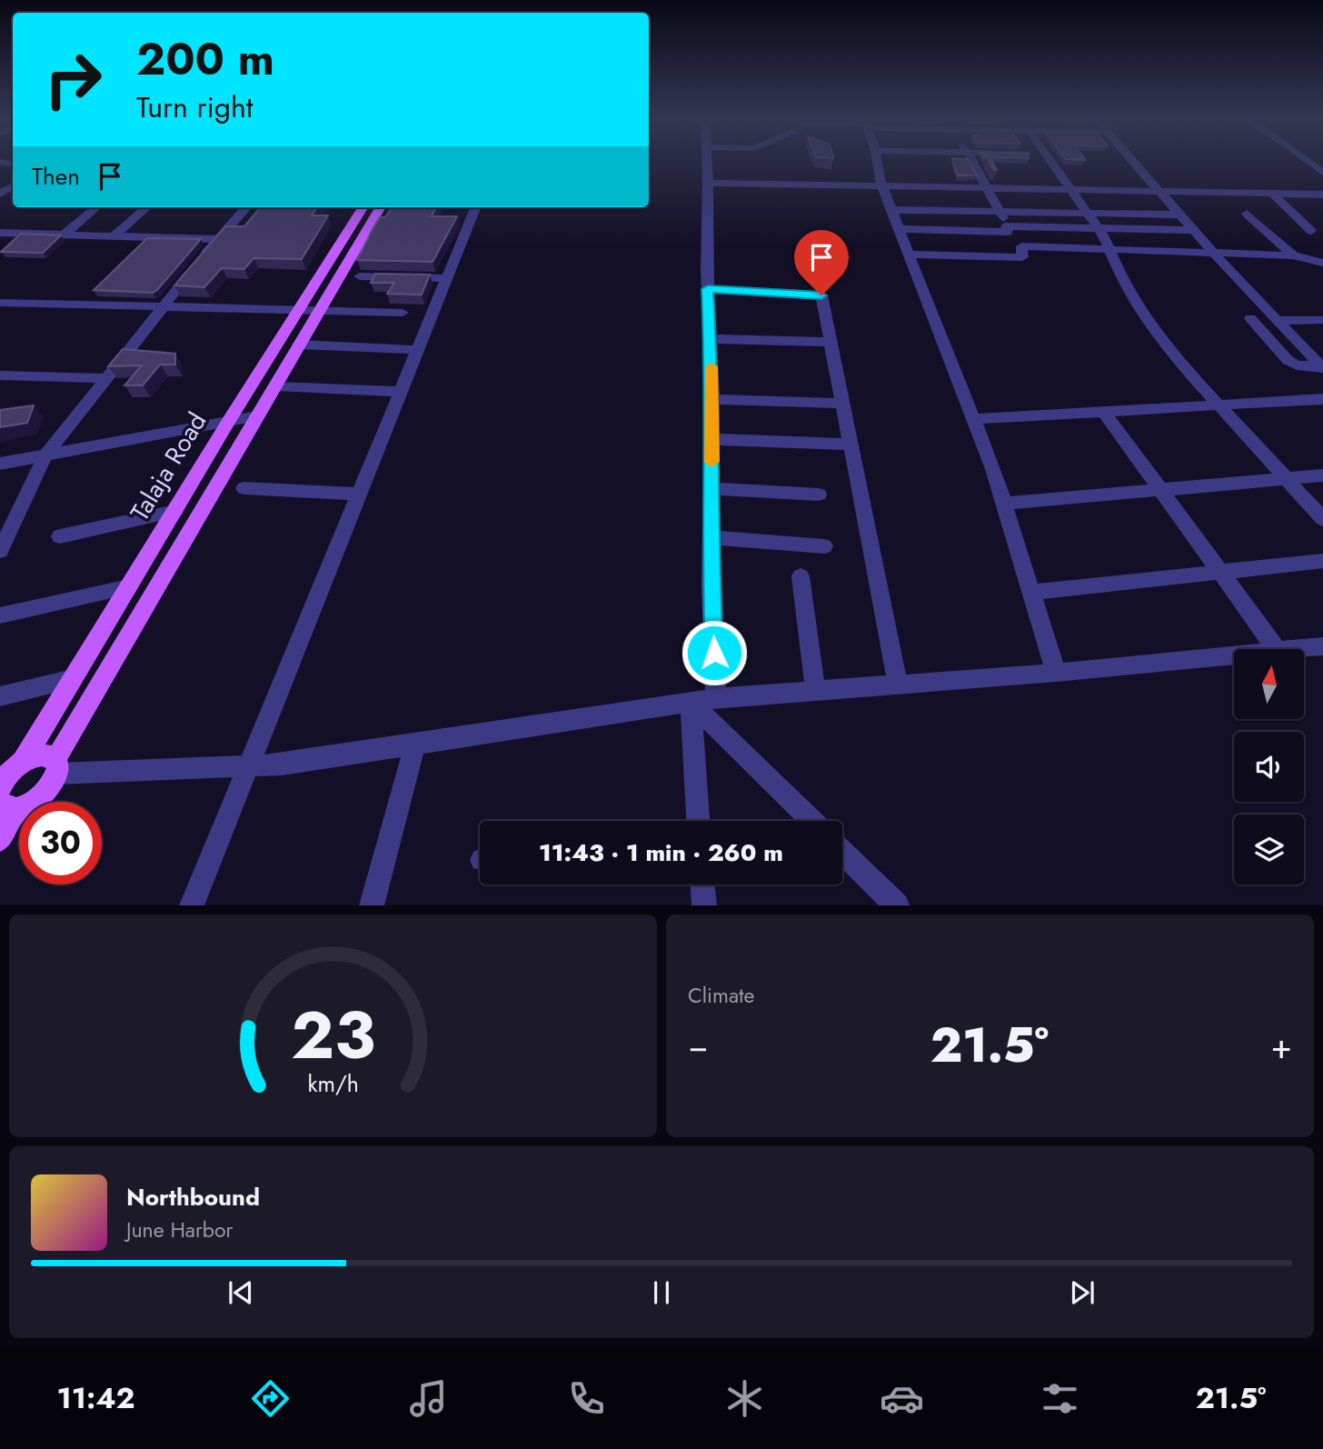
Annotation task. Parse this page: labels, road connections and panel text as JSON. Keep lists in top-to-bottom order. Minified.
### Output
{"streets":{"main road":["Talaja Road"]},"north":"top","page":{"turn":["200 m","Turn right"],"then":"Then","limit":"30","trip":"11:43 · 1 min · 260 m","tile":"Climate","heat":["−","21.5°","+"],"song":["Northbound","June Harbor"],"tabs":["11:42","21.5°"],"gauge":["23","km/h"]}}
